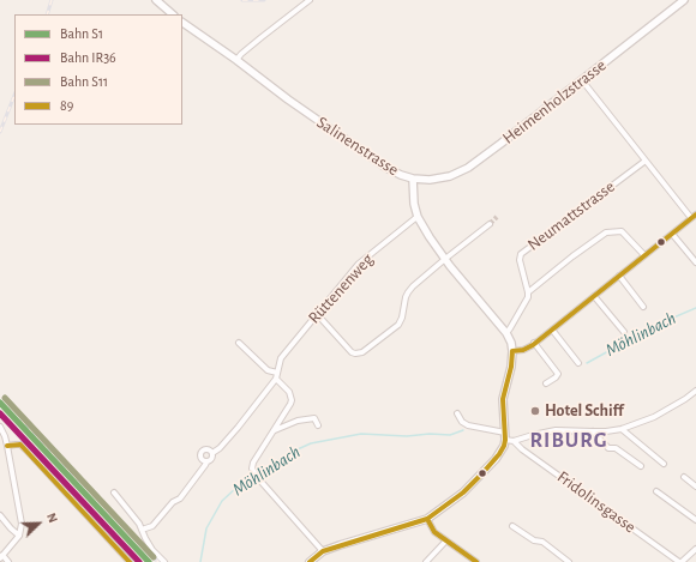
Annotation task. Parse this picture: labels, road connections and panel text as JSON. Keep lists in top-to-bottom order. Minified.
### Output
{"streets":{"street":["Heimenholzstrasse","Salinenstrasse","Neumattstrasse","Rüttenenweg","Fridolinsgasse"]},"crossings":[["Heimenholzstrasse","Salinenstrasse"],["Salinenstrasse","Rüttenenweg"]],"districts":["RIBURG"],"water":["Möhlinbach"],"places":["Hotel Schiff"],"lines":["transit line 89","rail line S11","rail line S1","rail line IR36"],"legend":["Bahn S1","Bahn IR36","Bahn S11","89"],"north":"top right"}
